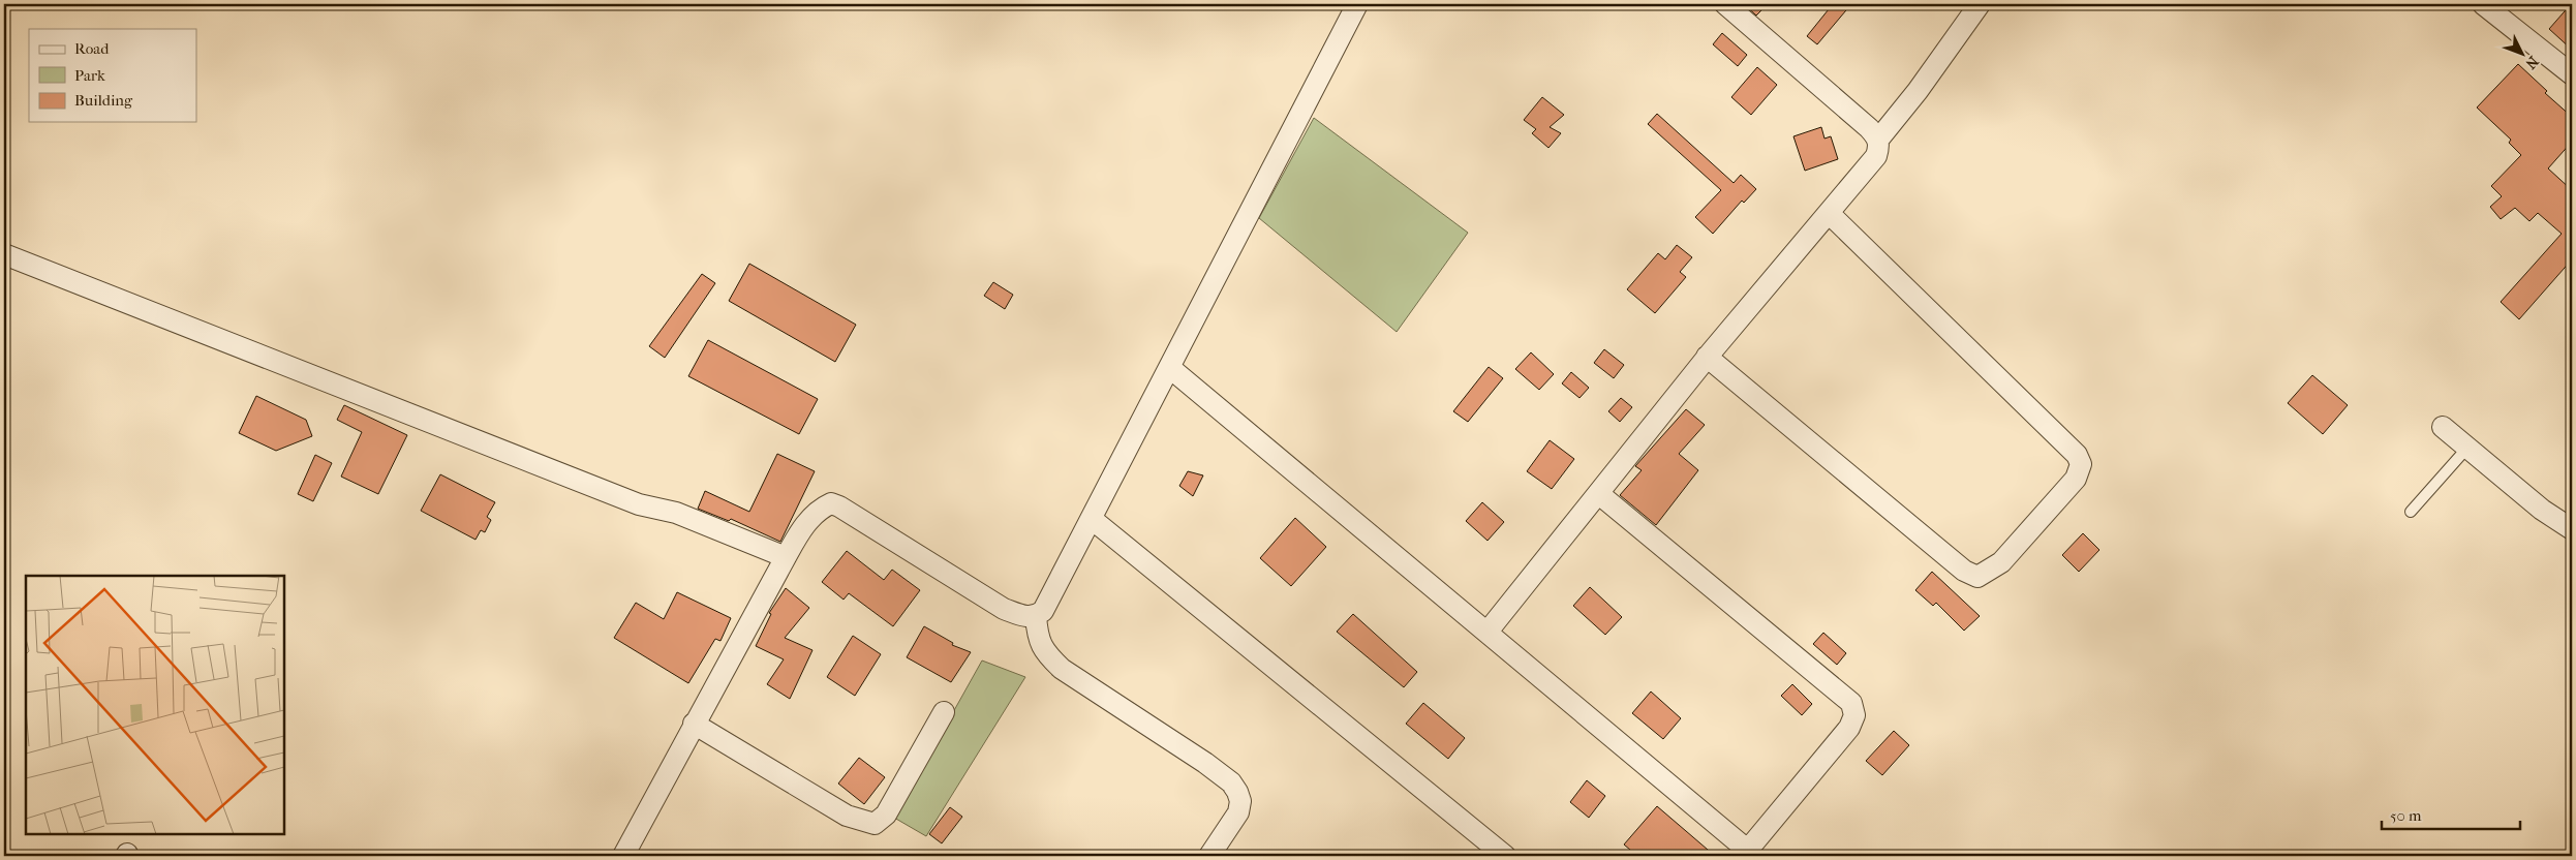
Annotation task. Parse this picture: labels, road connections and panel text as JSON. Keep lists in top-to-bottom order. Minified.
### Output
{"legend":["Road","Park","Building"],"scale_bar":"50 m","north":"bottom right"}
